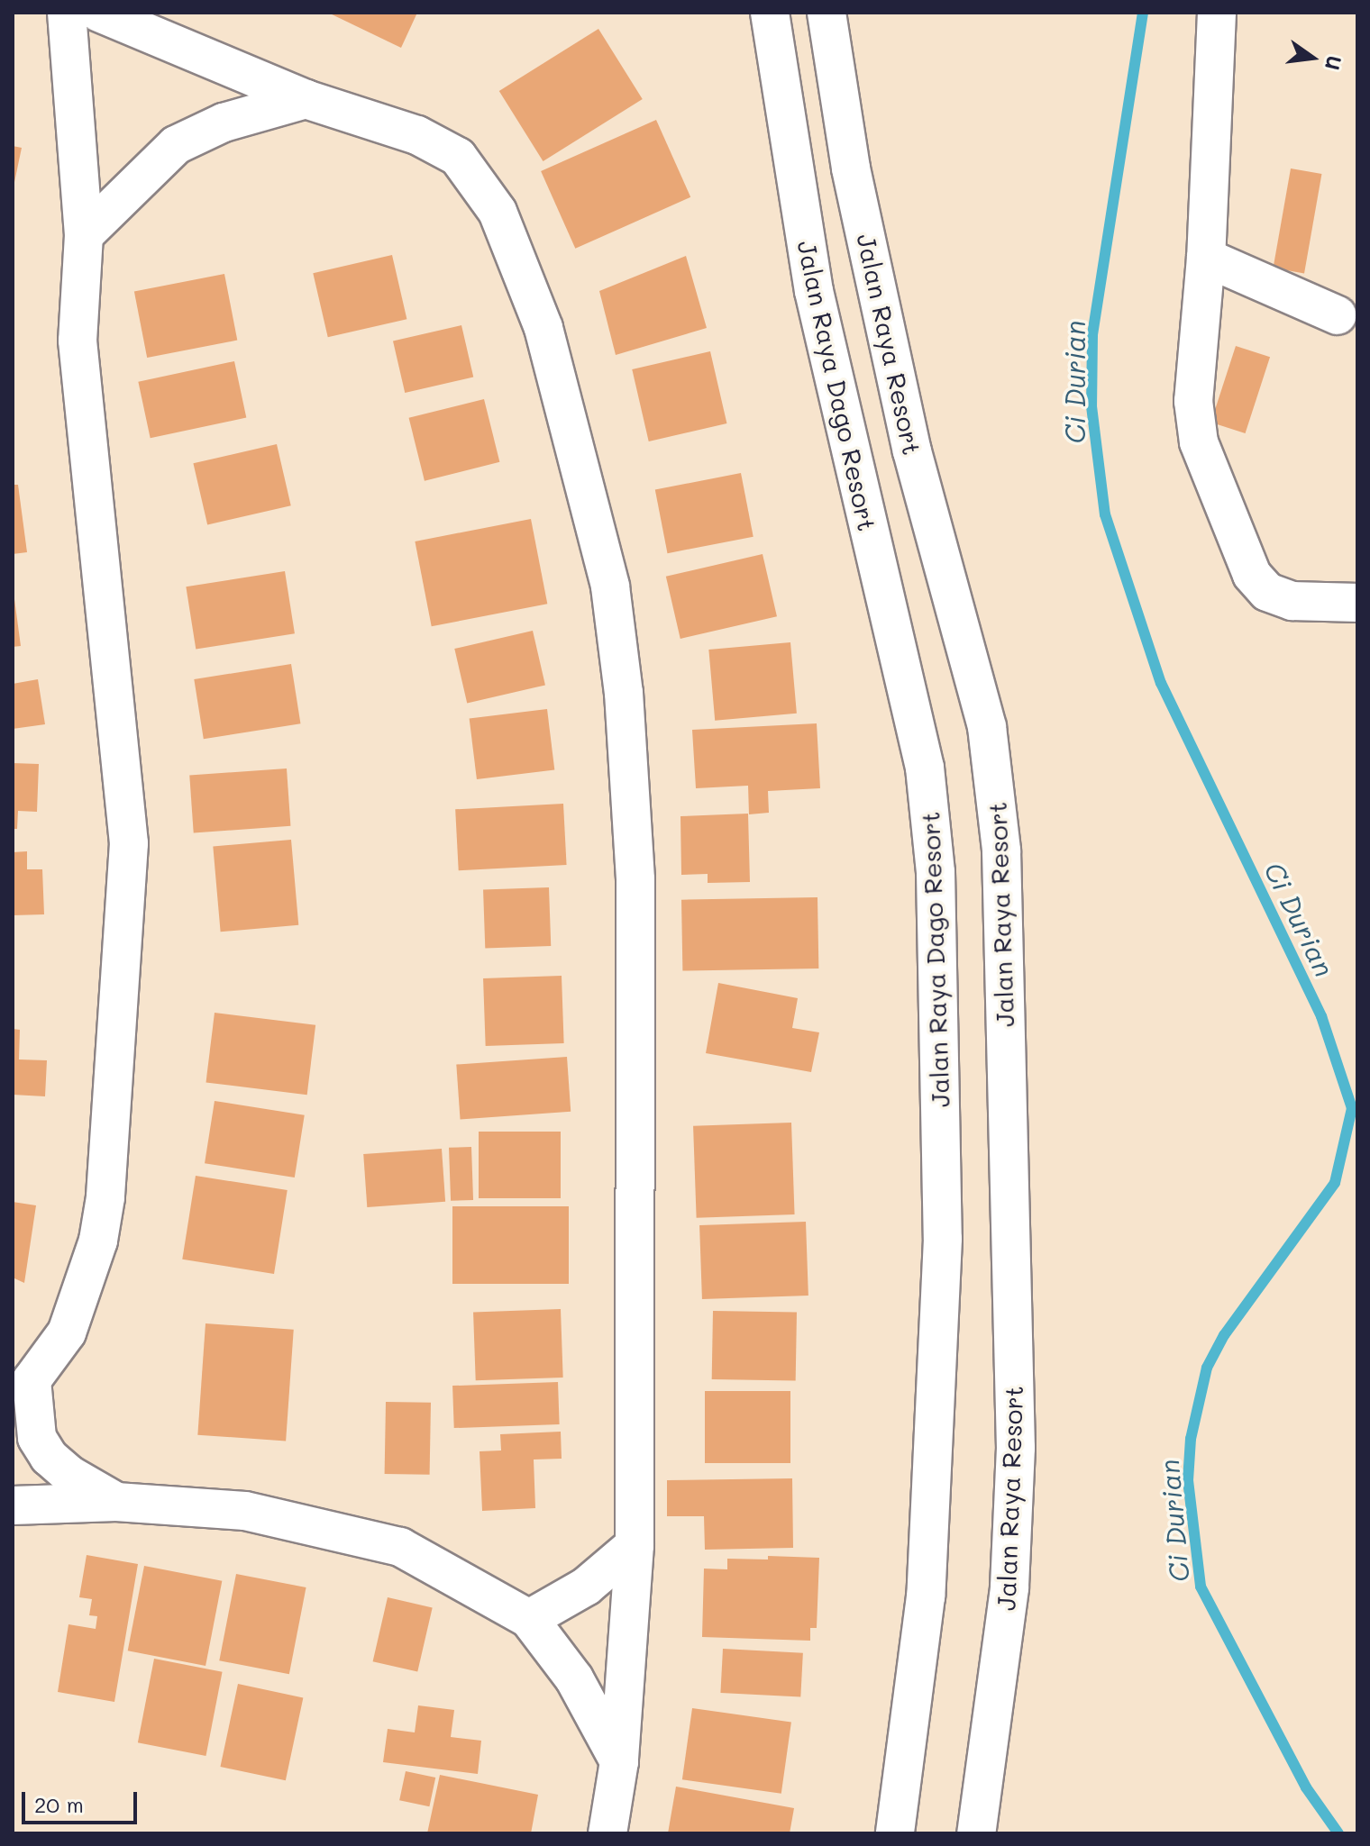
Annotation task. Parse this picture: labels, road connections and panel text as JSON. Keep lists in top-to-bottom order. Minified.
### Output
{"streets":{"street":["Jalan Raya Resort","Jalan Raya Dago Resort"]},"water":["Ci Durian"],"scale_bar":"20 m","north":"right"}
